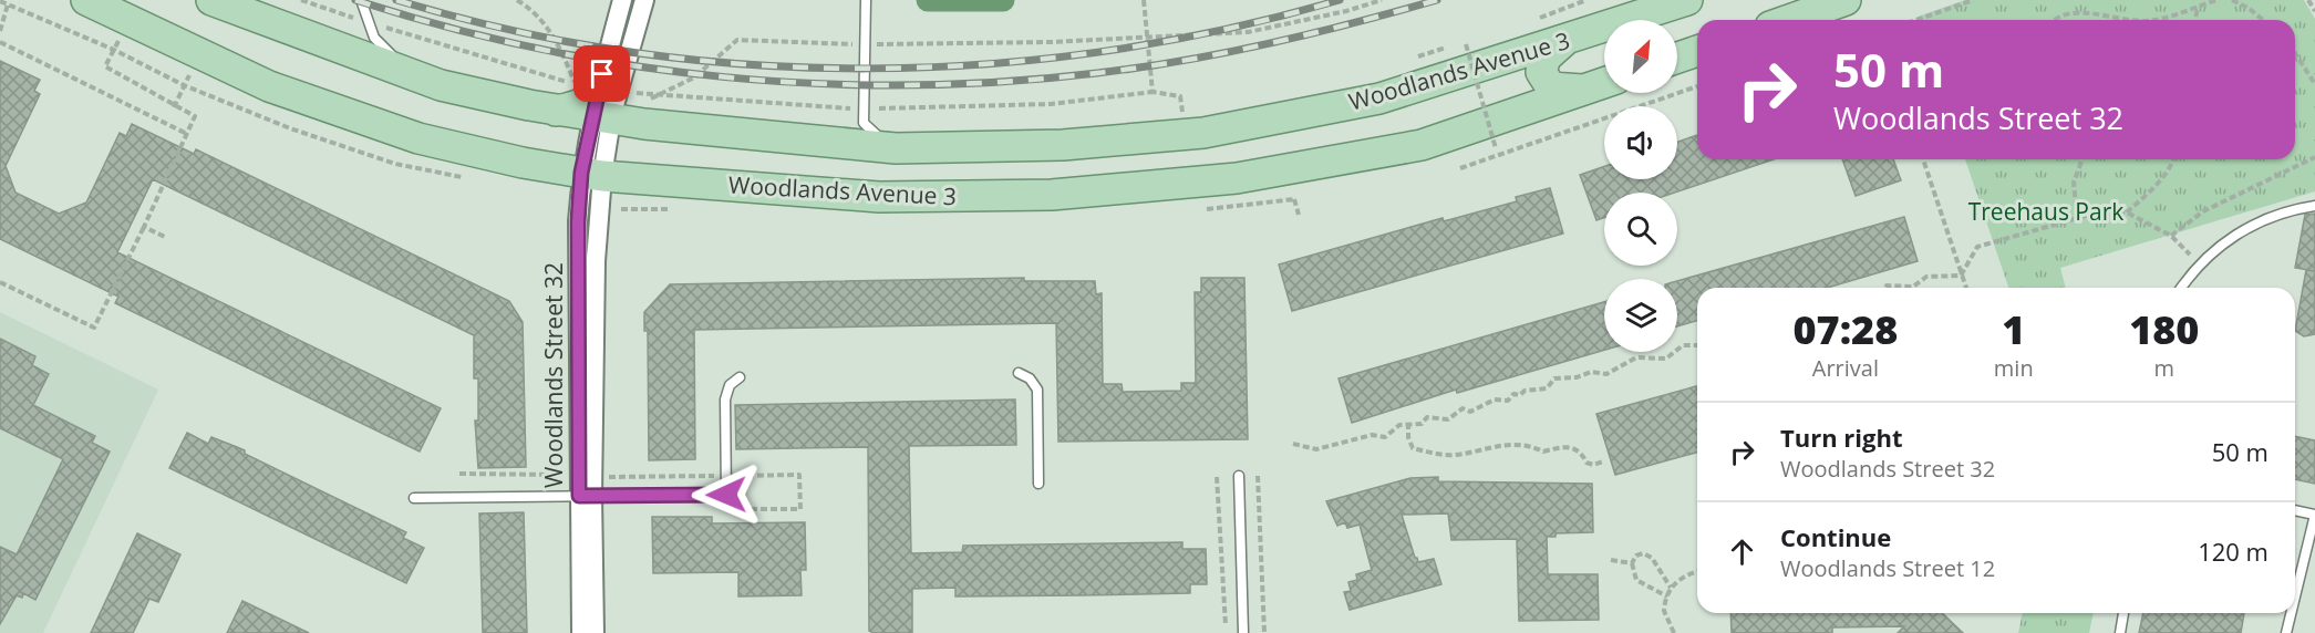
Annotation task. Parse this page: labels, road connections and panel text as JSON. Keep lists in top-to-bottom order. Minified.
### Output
{"streets":{"main road":["Woodlands Avenue 3"],"street":["Woodlands Street 32"]},"crossings":[["Woodlands Avenue 3","Woodlands Street 32"]],"parks":["Treehaus Park"],"north":"top right","page":{"turn":["50 m","Woodlands Street 32"],"eta":["07:28","Arrival","1","min","180","m"],"list":[{"name":"Turn right","note":"Woodlands Street 32","value":"50 m"},{"name":"Continue","note":"Woodlands Street 12","value":"120 m"}]}}
